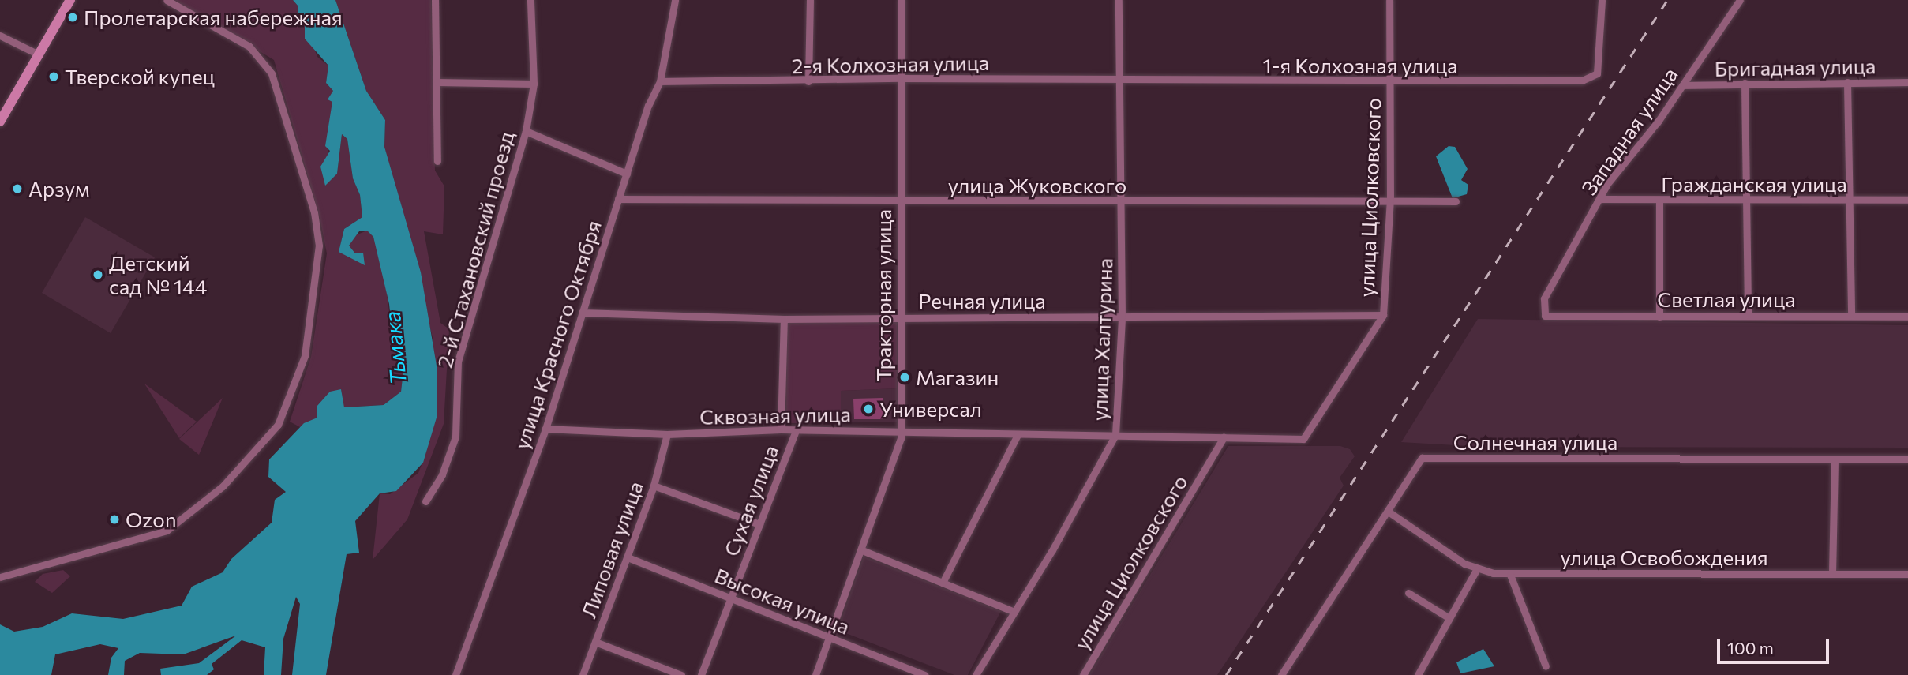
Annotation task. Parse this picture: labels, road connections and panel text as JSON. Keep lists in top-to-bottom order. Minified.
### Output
{"streets":{"street":["2-я Колхозная улица","1-я Колхозная улица","Бригадная улица","Западная улица","Гражданская улица","улица Жуковского","улица Циолковского","2-й Стахановский проезд","Тракторная улица","Светлая улица","Речная улица","улица Красного Октября","улица Халтурина","Сквозная улица","Солнечная улица","Сухая улица","Липовая улица","улица Освобождения","Высокая улица"]},"crossings":[["2-я Колхозная улица","1-я Колхозная улица"],["2-я Колхозная улица","Тракторная улица"],["2-я Колхозная улица","улица Красного Октября"],["2-я Колхозная улица","улица Халтурина"],["1-я Колхозная улица","улица Циолковского"],["1-я Колхозная улица","улица Халтурина"],["Бригадная улица","Западная улица"],["Западная улица","Гражданская улица"],["Западная улица","Светлая улица"],["улица Жуковского","улица Циолковского"],["улица Жуковского","Тракторная улица"],["улица Жуковского","улица Красного Октября"],["улица Жуковского","улица Халтурина"],["улица Циолковского","Речная улица"],["улица Циолковского","Сквозная улица"],["Тракторная улица","Речная улица"],["Тракторная улица","Сквозная улица"],["Тракторная улица","Высокая улица"],["Речная улица","улица Красного Октября"],["Речная улица","улица Халтурина"],["Речная улица","Сухая улица"],["улица Красного Октября","Сквозная улица"],["улица Халтурина","Сквозная улица"],["Сквозная улица","Сухая улица"],["Сквозная улица","Липовая улица"],["Сухая улица","Высокая улица"],["Липовая улица","Высокая улица"]],"water":["Тьмака"],"places":["Пролетарская набережная","Тверской купец","Арзум","Детский сад № 144","Магазин","Универсал","Ozon"],"scale_bar":"100 m"}
